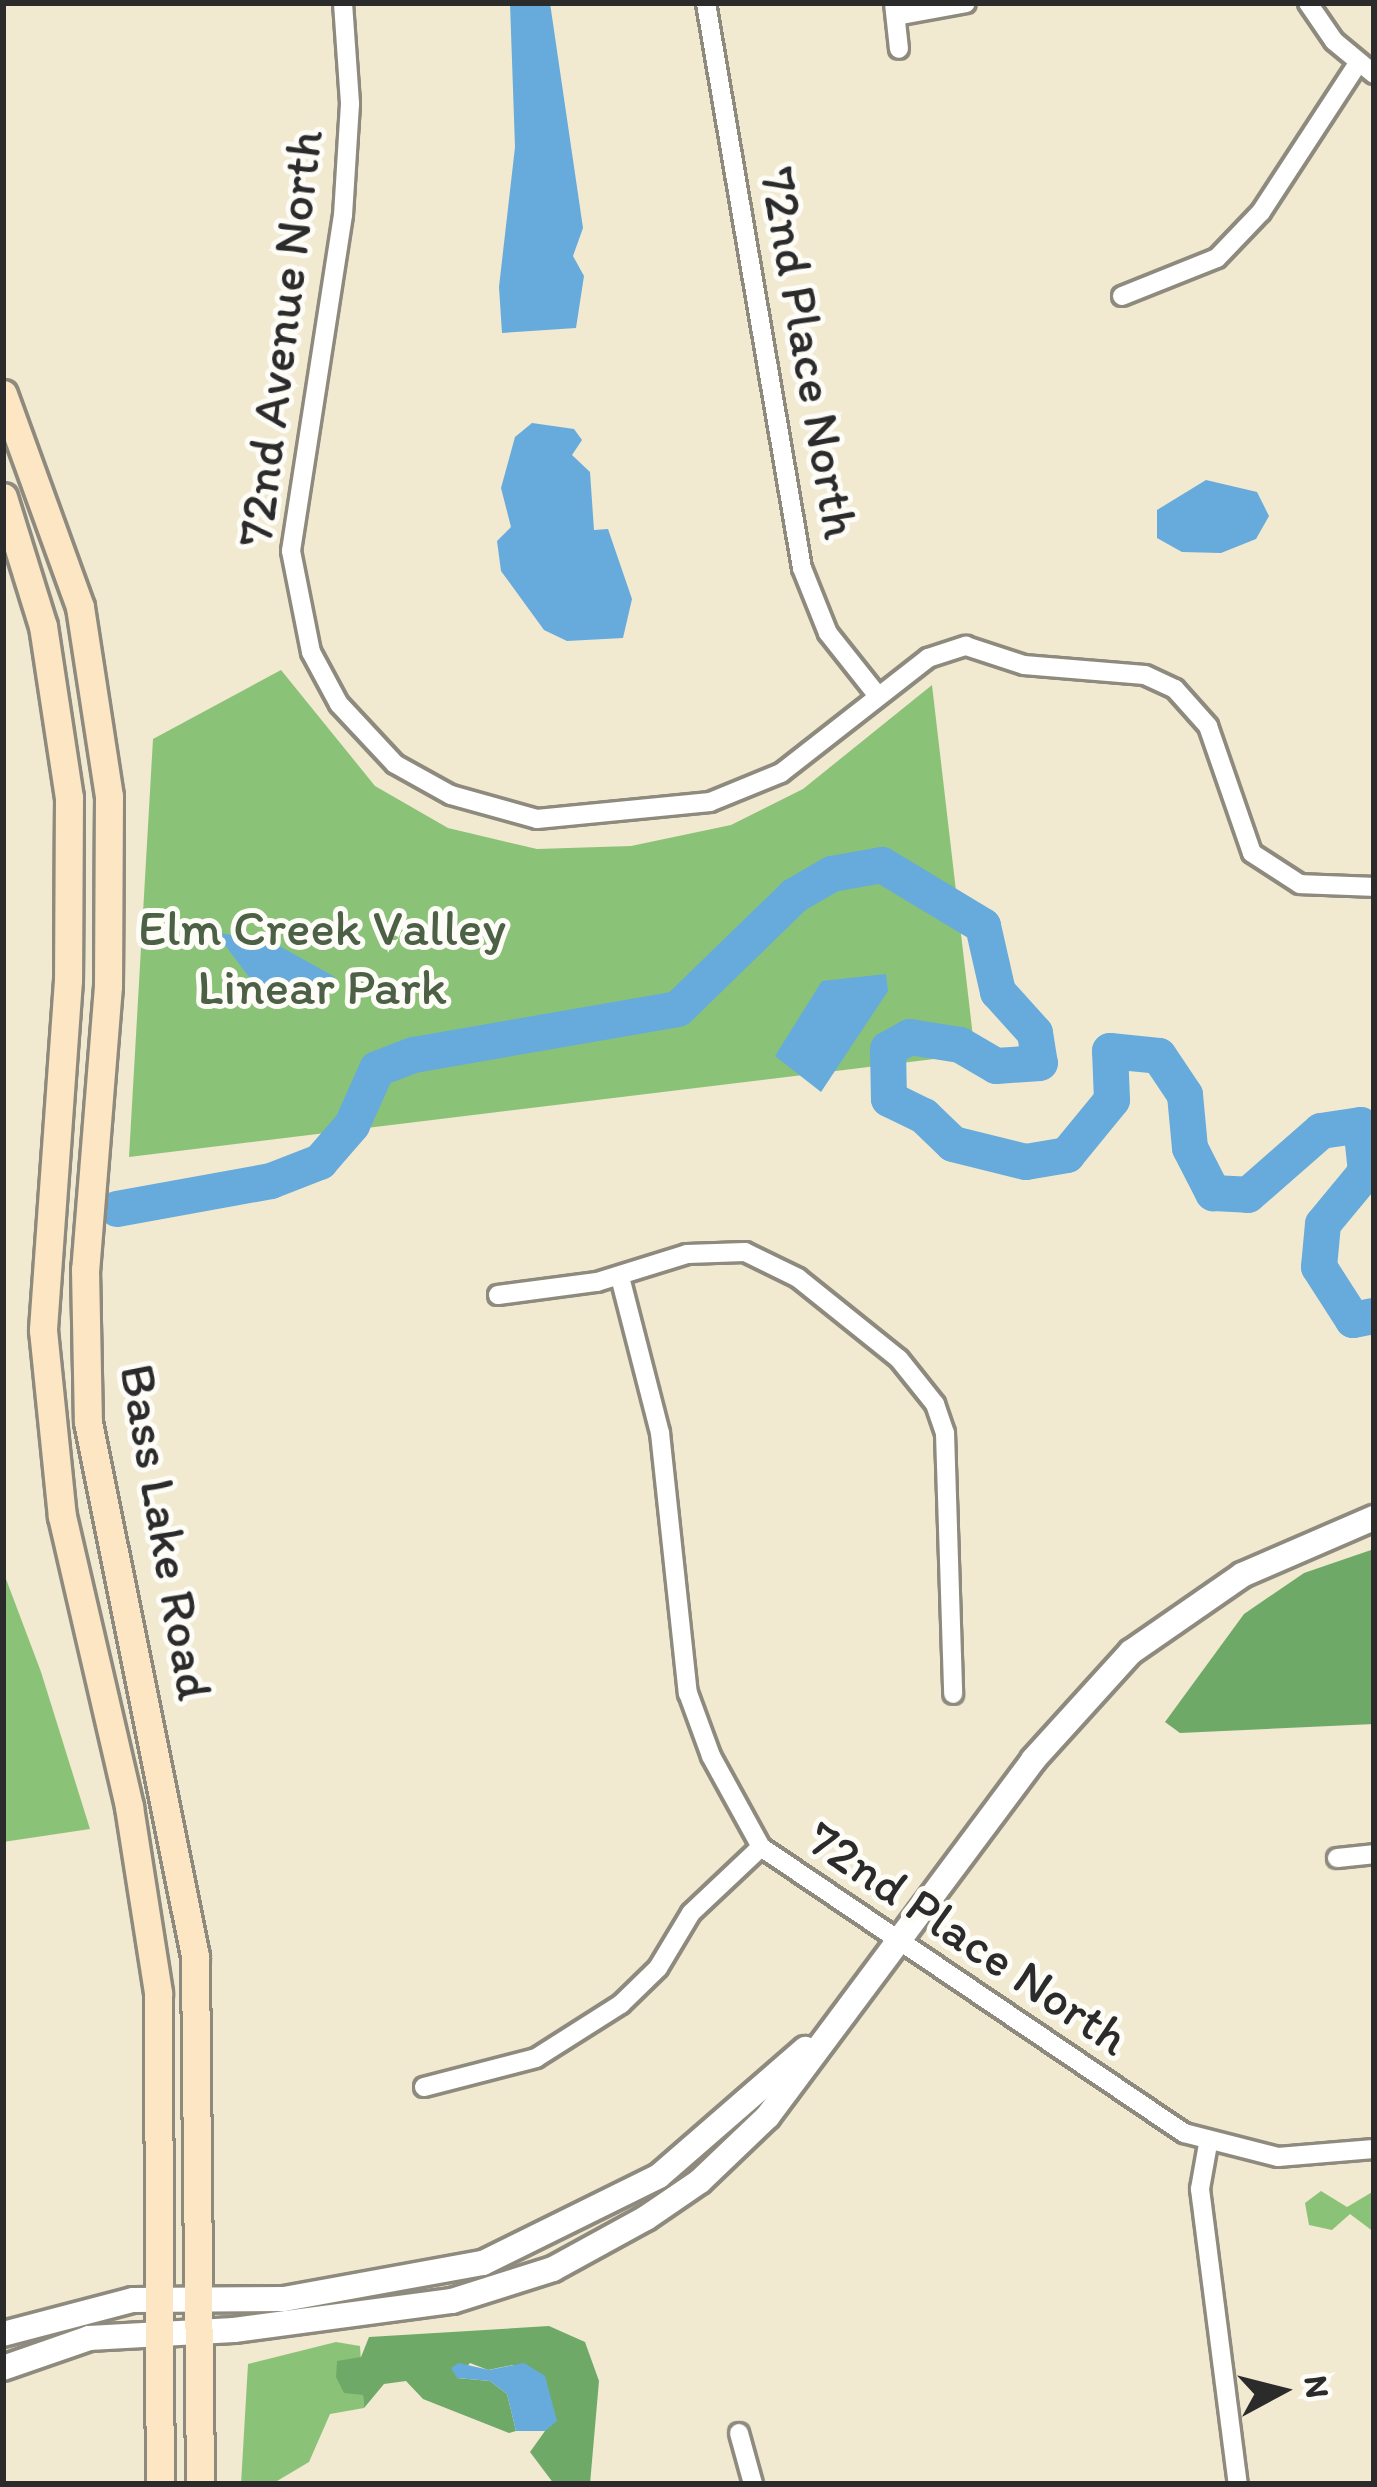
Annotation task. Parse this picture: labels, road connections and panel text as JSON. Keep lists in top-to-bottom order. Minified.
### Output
{"streets":{"main road":["Bass Lake Road"],"street":["72nd Avenue North","72nd Place North"]},"crossings":[["72nd Avenue North","72nd Place North"]],"parks":["Elm Creek Valley Linear Park"],"north":"right"}
